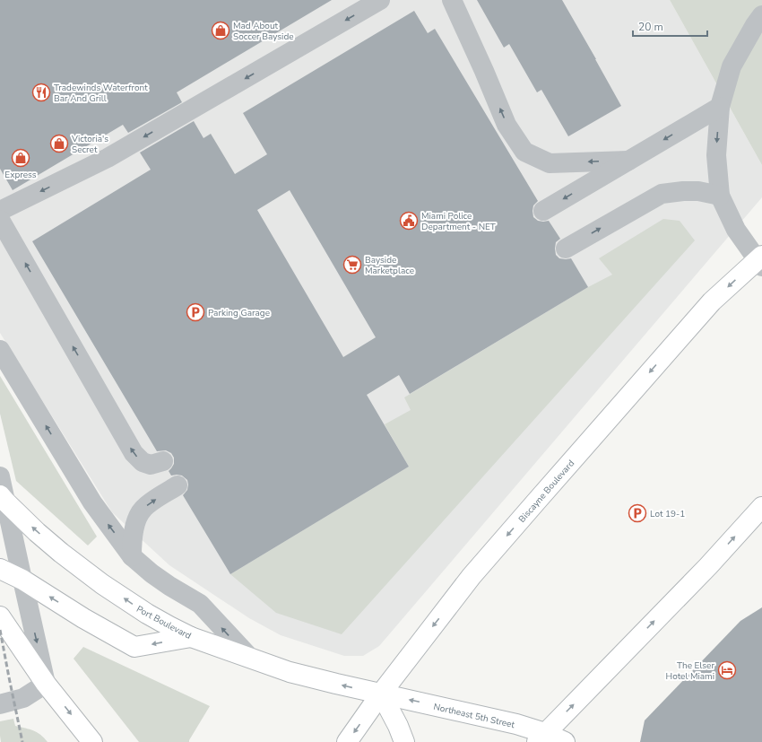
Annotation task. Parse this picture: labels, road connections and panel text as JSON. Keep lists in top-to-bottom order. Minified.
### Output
{"streets":{"main road":["Biscayne Boulevard","Port Boulevard","Northeast 5th Street"]},"crossings":[["Biscayne Boulevard","Port Boulevard"],["Biscayne Boulevard","Northeast 5th Street"],["Port Boulevard","Northeast 5th Street"]],"one_way":["Northeast 5th Street"],"places":{"shop":["Mad About Soccer Bayside","Victoria's Secret","Express"],"restaurant":["Tradewinds Waterfront Bar And Grill"],"public building":["Miami Police Department - NET"],"supermarket":["Bayside Marketplace"],"parking":["Parking Garage","Lot 19-1"],"hotel":["The Elser Hotel Miami"]},"scale_bar":"20 m"}
